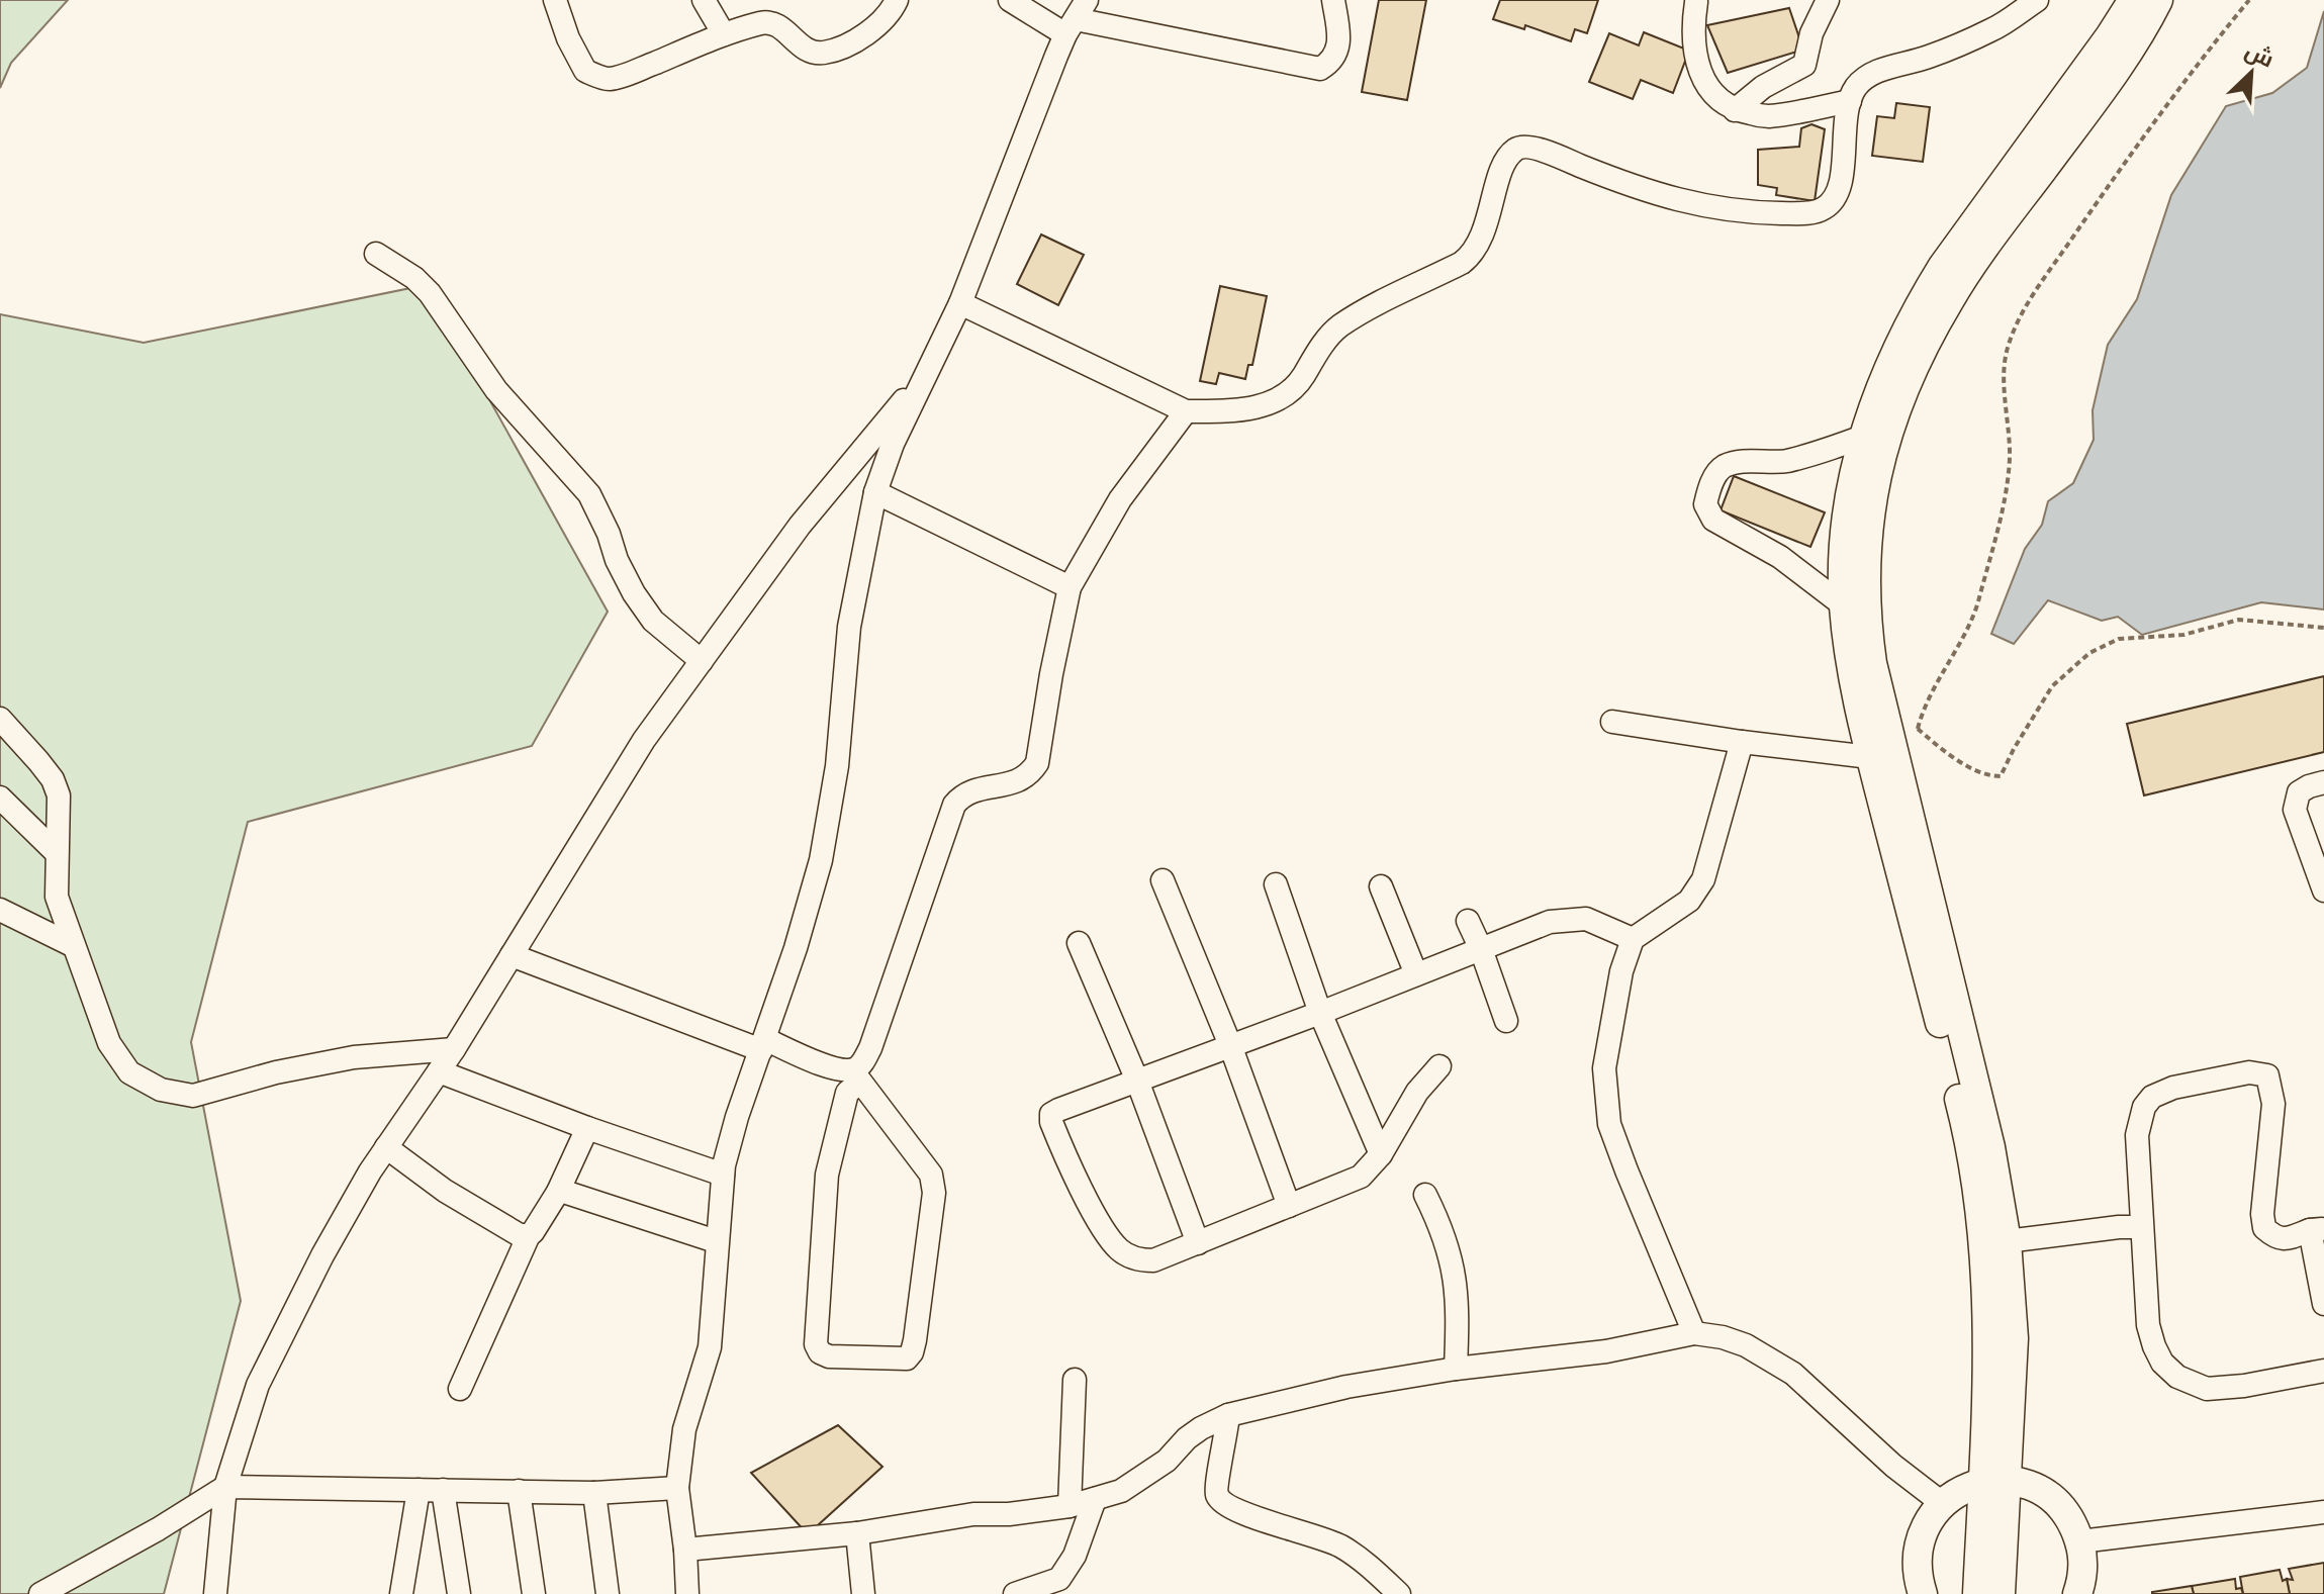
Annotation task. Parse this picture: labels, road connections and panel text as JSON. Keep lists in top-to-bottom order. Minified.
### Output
{"north":"top right"}
